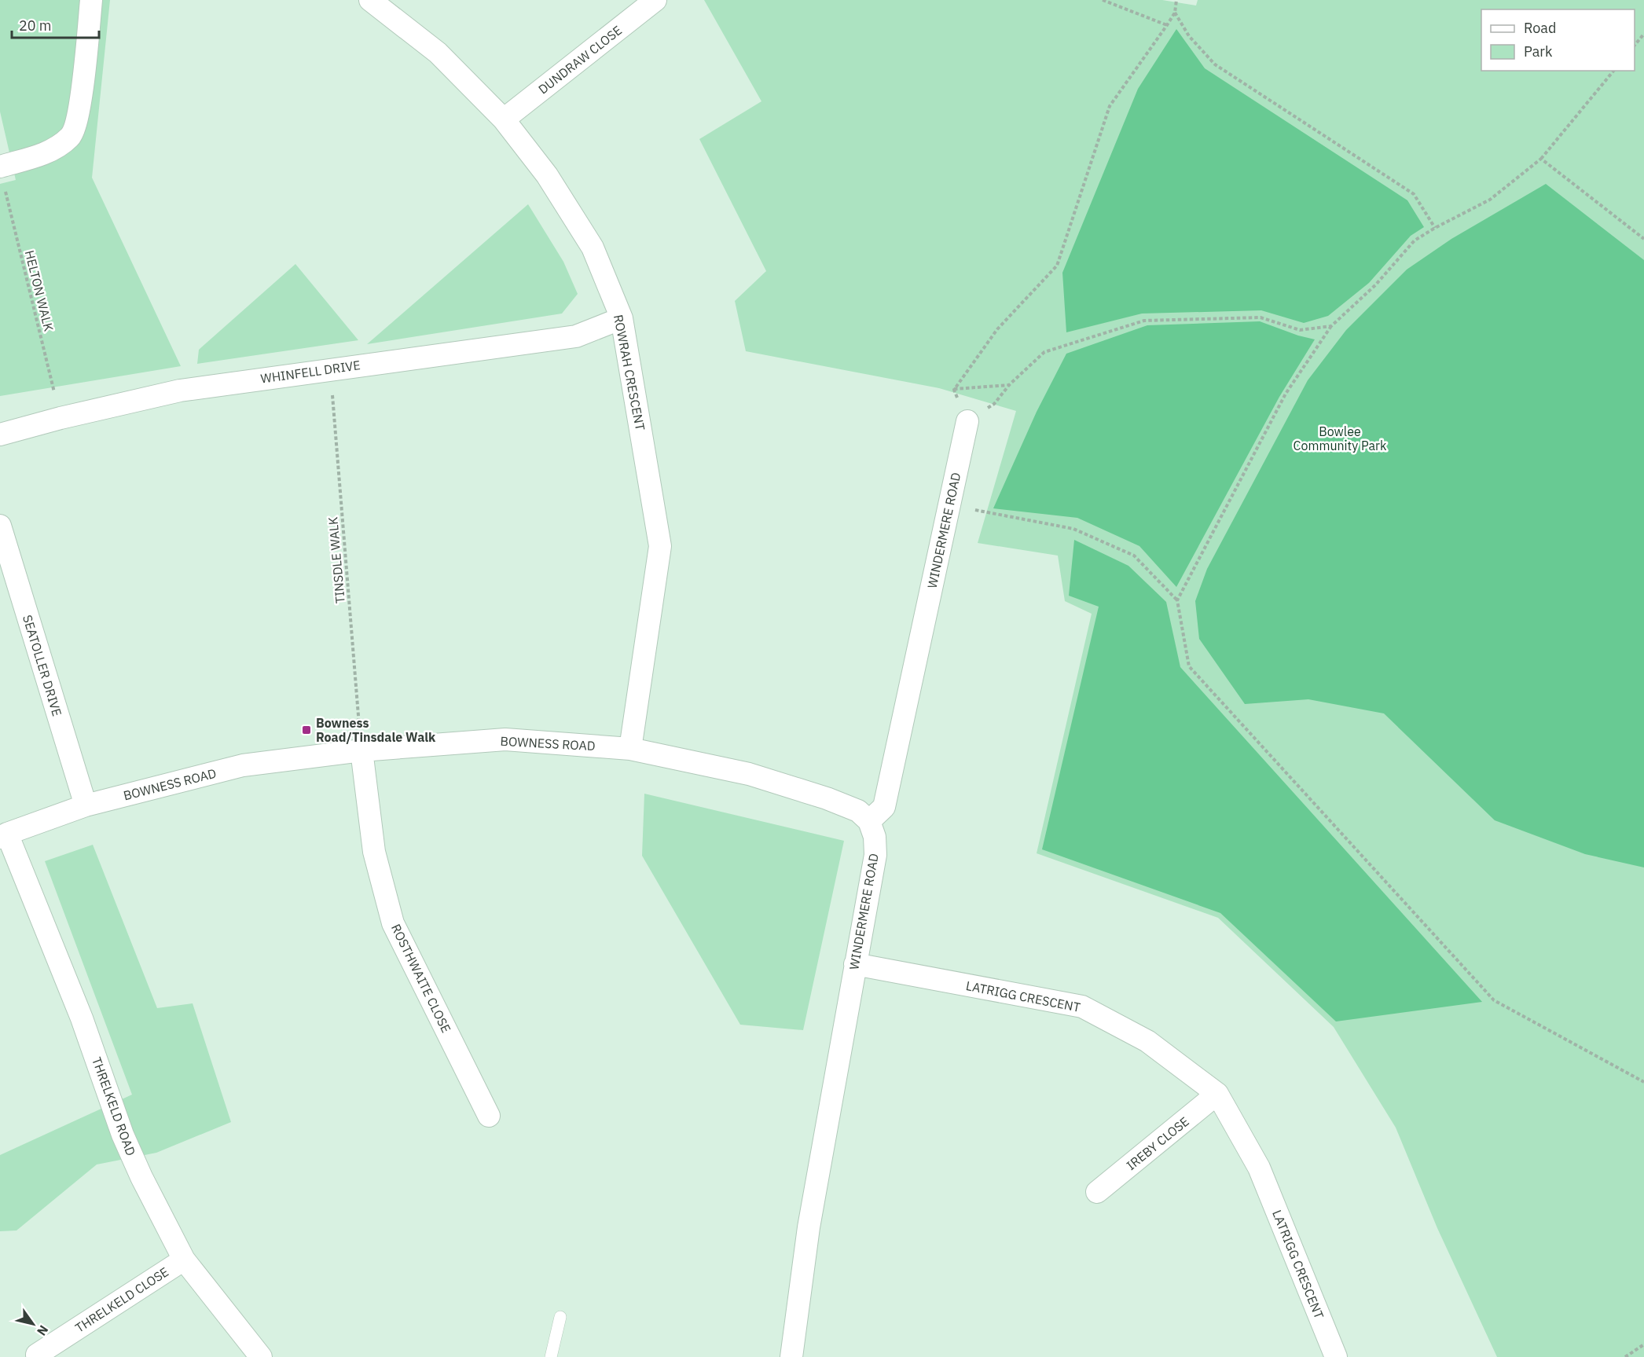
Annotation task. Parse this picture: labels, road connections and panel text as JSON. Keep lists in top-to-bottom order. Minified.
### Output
{"streets":{"street":["DUNDRAW CLOSE","WHINFELL DRIVE","ROWRAH CRESCENT","WINDERMERE ROAD","SEATOLLER DRIVE","BOWNESS ROAD","ROSTHWAITE CLOSE","LATRIGG CRESCENT","THRELKELD ROAD","IREBY CLOSE","THRELKELD CLOSE"],"path":["HELTON WALK","TINSDLE WALK"]},"crossings":[["DUNDRAW CLOSE","ROWRAH CRESCENT"],["HELTON WALK","WHINFELL DRIVE"],["WHINFELL DRIVE","ROWRAH CRESCENT"],["WHINFELL DRIVE","TINSDLE WALK"],["ROWRAH CRESCENT","BOWNESS ROAD"],["WINDERMERE ROAD","BOWNESS ROAD"],["WINDERMERE ROAD","LATRIGG CRESCENT"],["TINSDLE WALK","BOWNESS ROAD"],["TINSDLE WALK","ROSTHWAITE CLOSE"],["SEATOLLER DRIVE","BOWNESS ROAD"],["BOWNESS ROAD","ROSTHWAITE CLOSE"],["BOWNESS ROAD","THRELKELD ROAD"],["LATRIGG CRESCENT","IREBY CLOSE"],["THRELKELD ROAD","THRELKELD CLOSE"]],"parks":["Bowlee Community Park"],"places":{"transit":["Bowness Road/Tinsdale Walk"]},"legend":["Road","Park"],"scale_bar":"20 m","north":"bottom right"}
